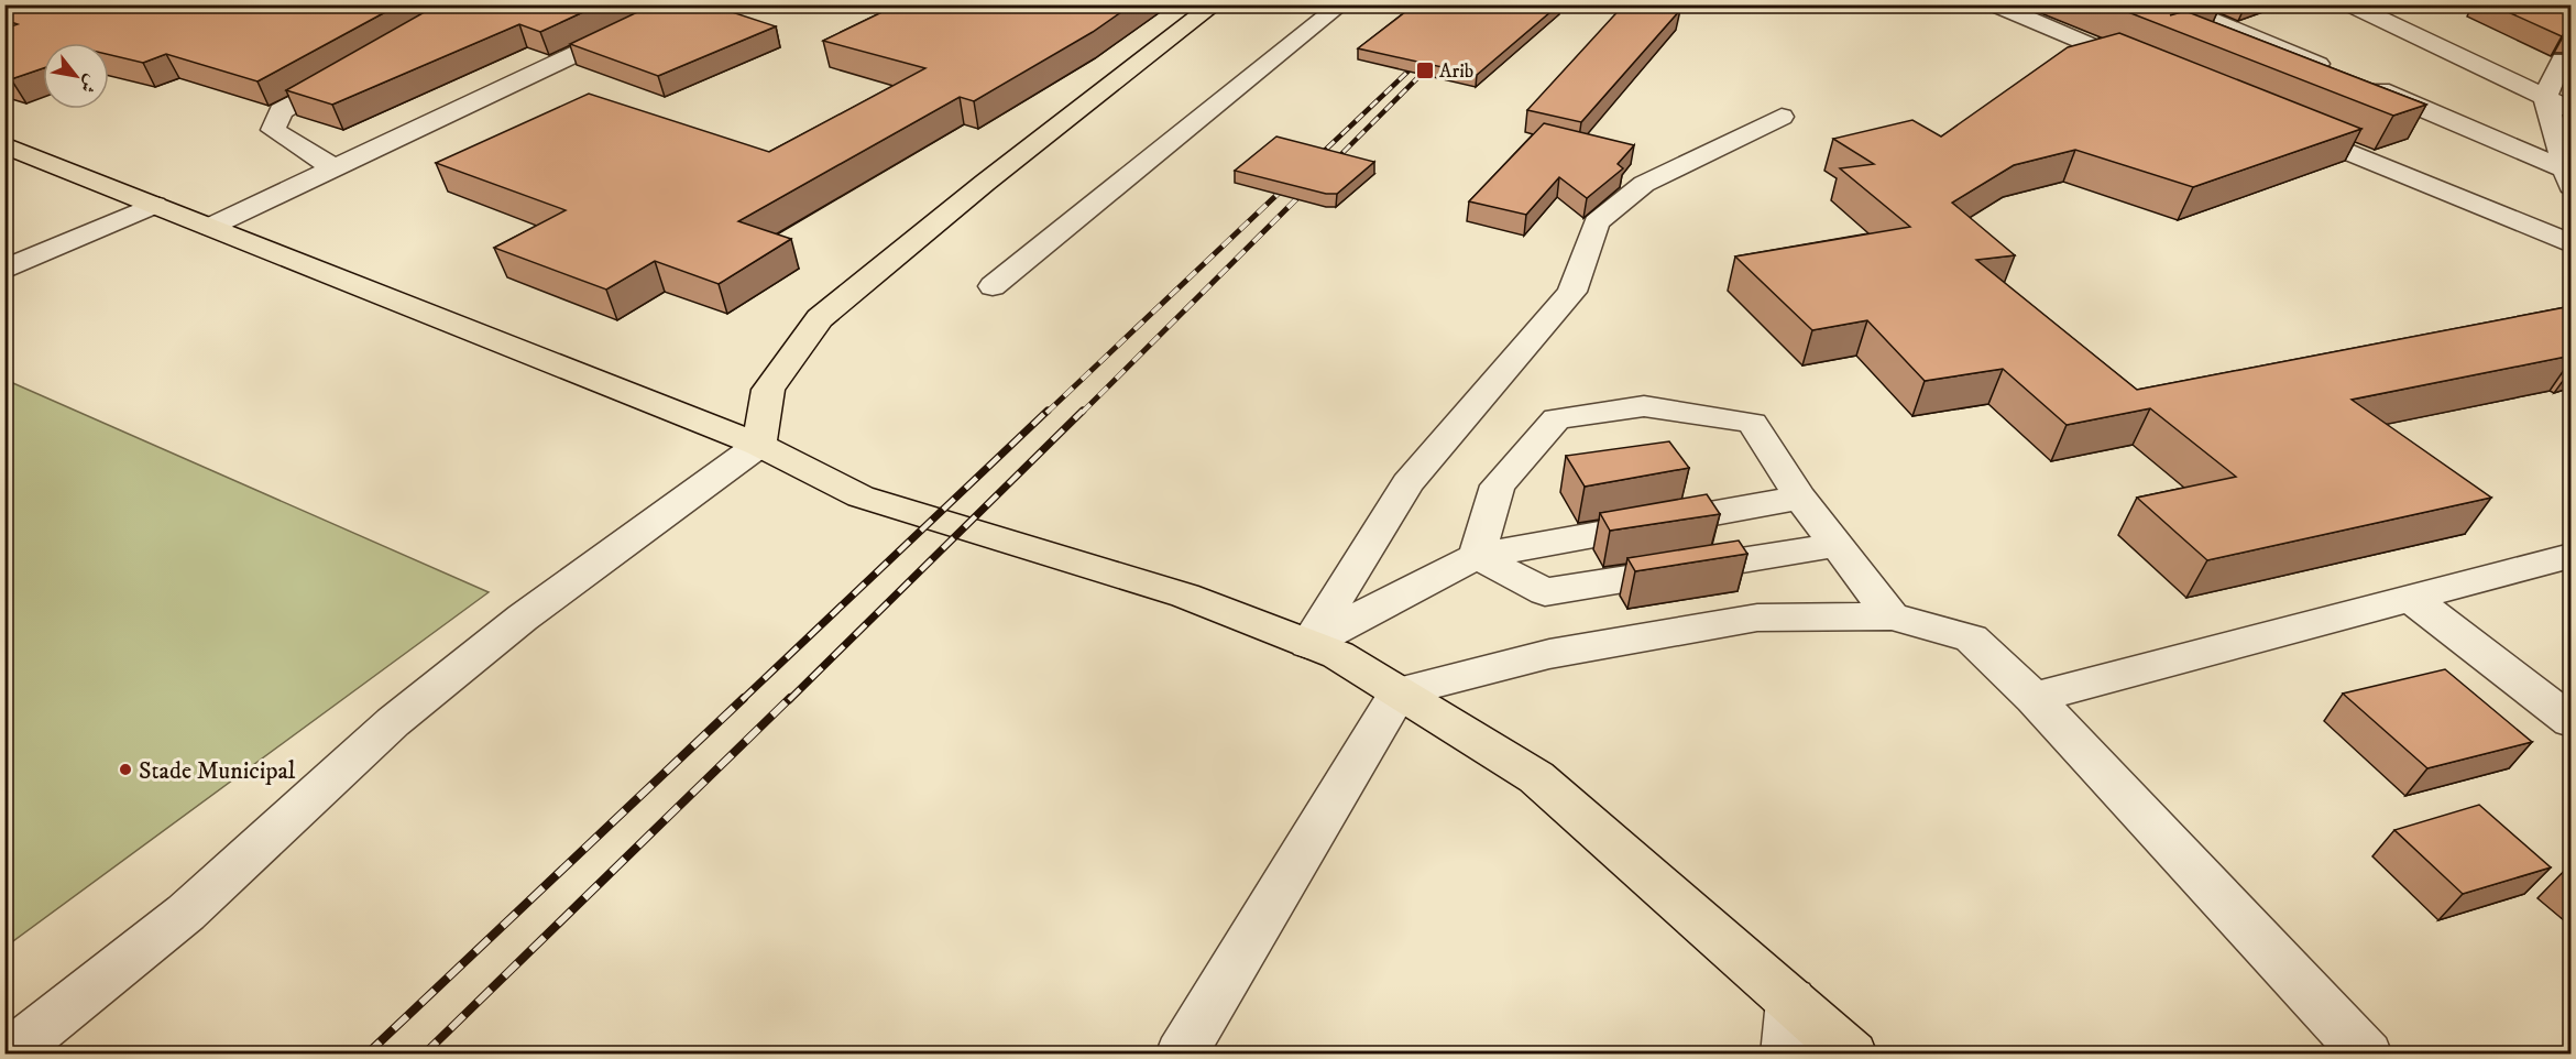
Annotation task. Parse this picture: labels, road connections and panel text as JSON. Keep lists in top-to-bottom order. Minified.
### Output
{"places":{"transit":["Arib"],"other":["Stade Municipal"]},"north":"bottom right"}
